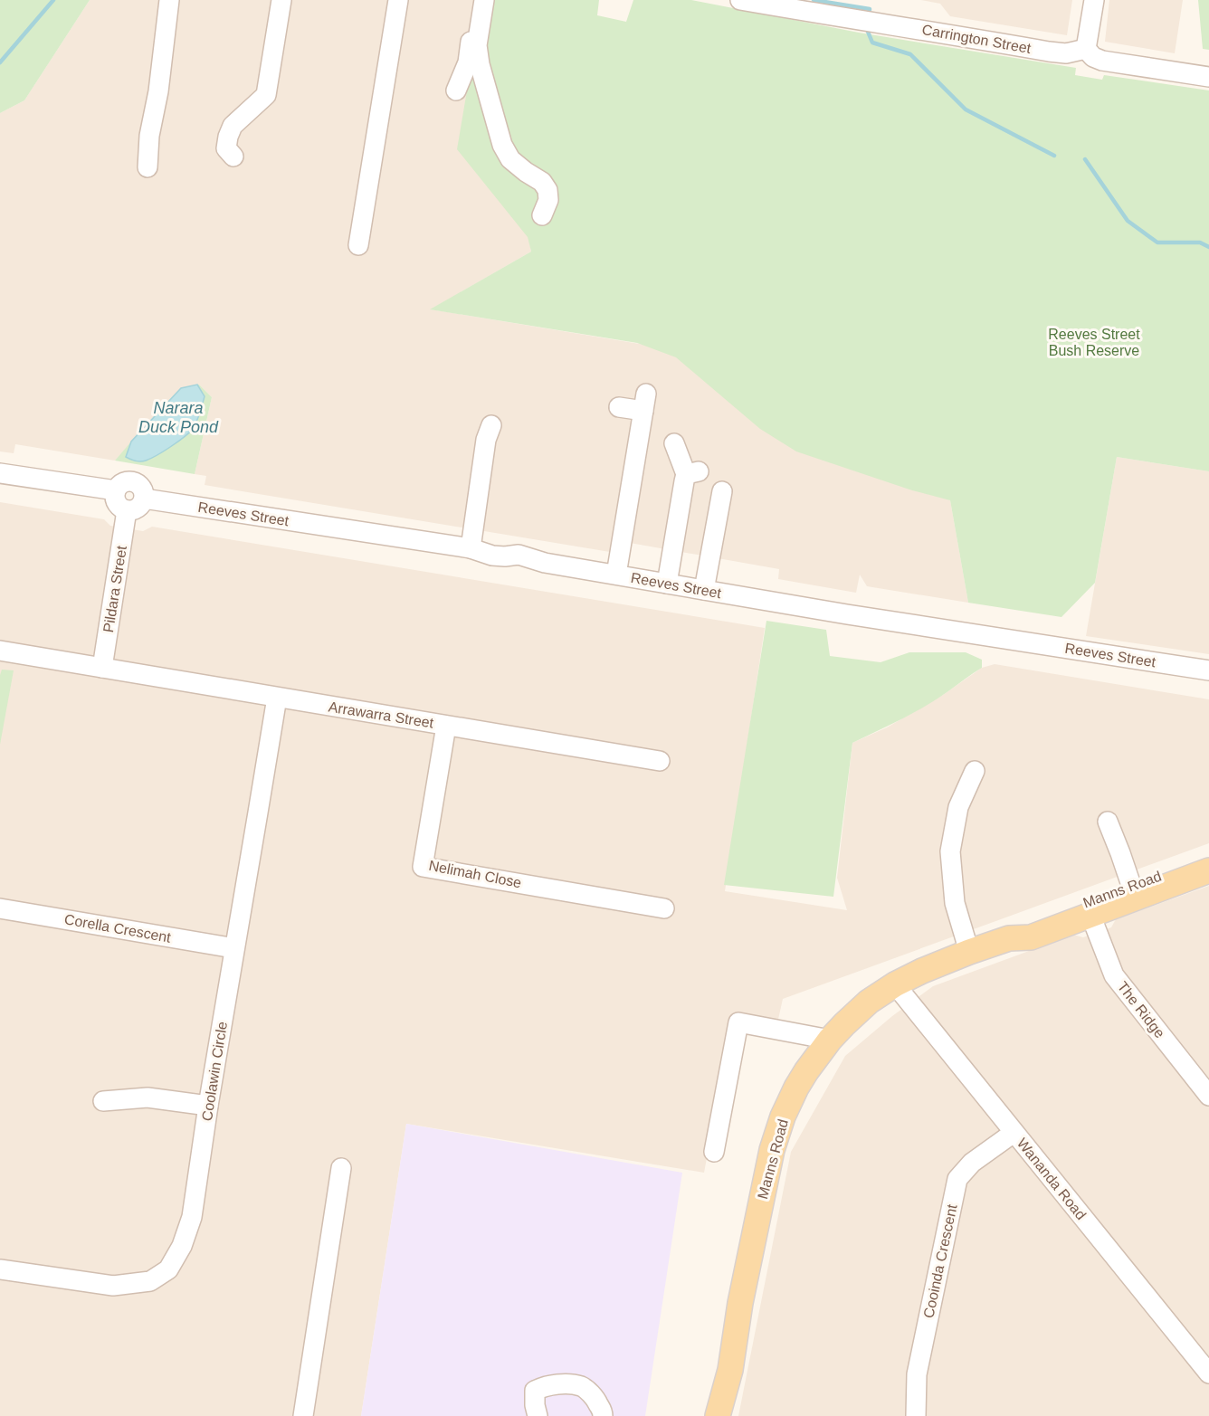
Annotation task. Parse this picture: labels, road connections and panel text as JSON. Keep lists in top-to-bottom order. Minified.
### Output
{"streets":{"main road":["Manns Road"],"street":["Carrington Street","Reeves Street","Pildara Street","Arrawarra Street","Nelimah Close","Corella Crescent","The Ridge","Coolawin Circle","Wananda Road","Cooinda Crescent"]},"crossings":[["Reeves Street","Pildara Street"],["Pildara Street","Arrawarra Street"],["Arrawarra Street","Nelimah Close"],["Arrawarra Street","Coolawin Circle"],["Manns Road","The Ridge"],["Manns Road","Wananda Road"],["Corella Crescent","Coolawin Circle"],["Wananda Road","Cooinda Crescent"]],"water":["Narara Duck Pond"],"parks":["Reeves Street Bush Reserve"]}
